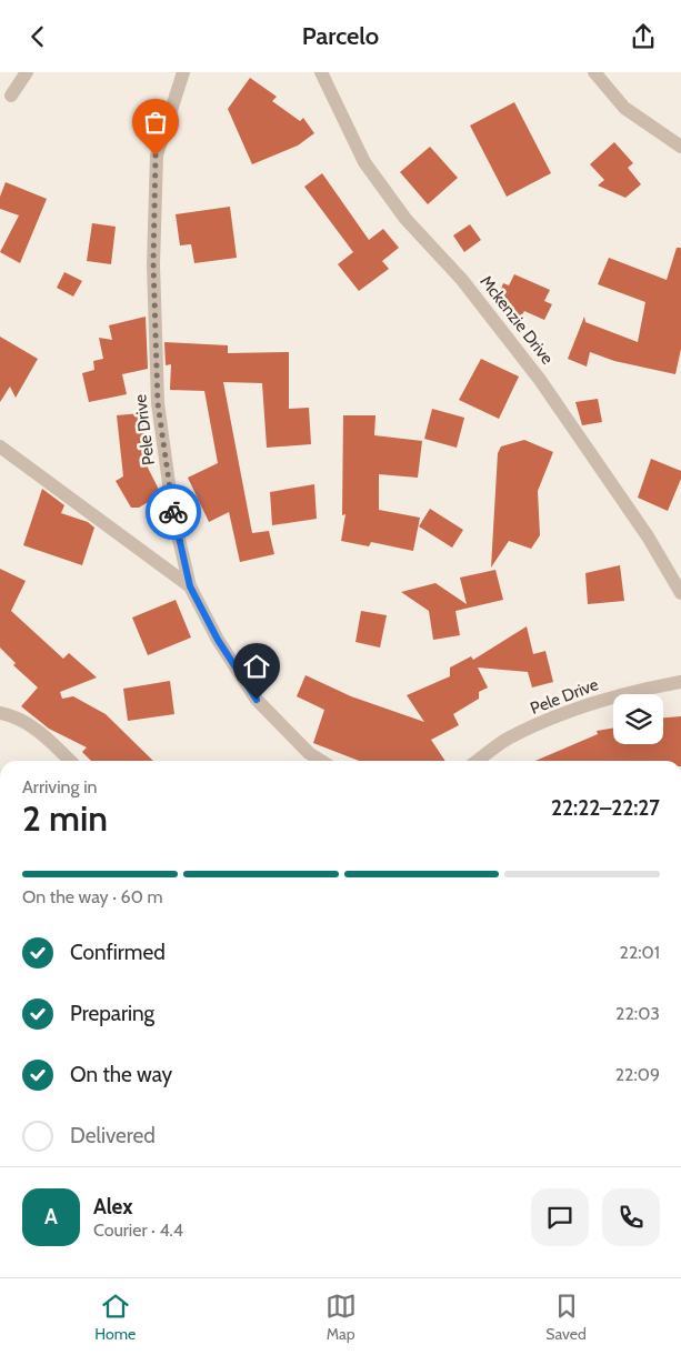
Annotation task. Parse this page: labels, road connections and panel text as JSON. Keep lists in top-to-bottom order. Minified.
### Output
{"streets":{"street":["Mckenzie Drive","Pele Drive"]},"page":{"header":"Parcelo","heading":["2 min","Arriving in","22:22–22:27"],"panel":["Alex","Courier · 4.4"],"bar":"On the way · 60 m","list":[["Confirmed","22:01"],["Preparing","22:03"],["On the way","22:09"],"Delivered"],"round":"A","tabs":["Home","Map","Saved"]}}
